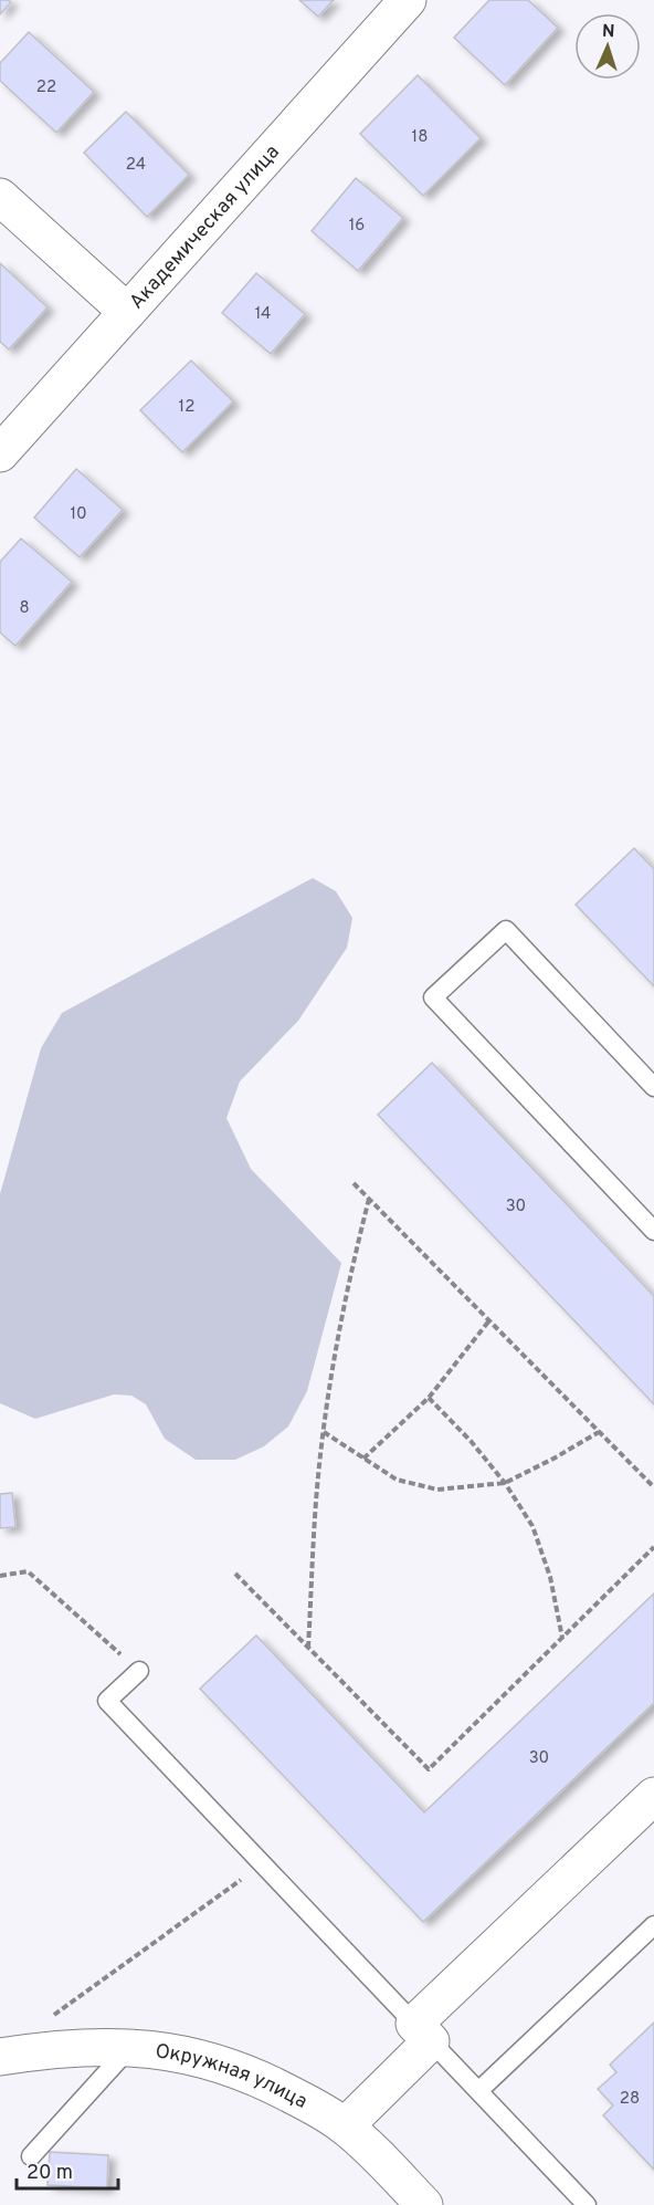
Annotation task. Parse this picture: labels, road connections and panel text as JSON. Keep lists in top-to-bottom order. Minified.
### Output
{"streets":{"street":["Академическая улица","Окружная улица"]},"house_numbers":["22","18","24","16","14","12","10","8","30","30","28"],"scale_bar":"20 m","north":"top"}
